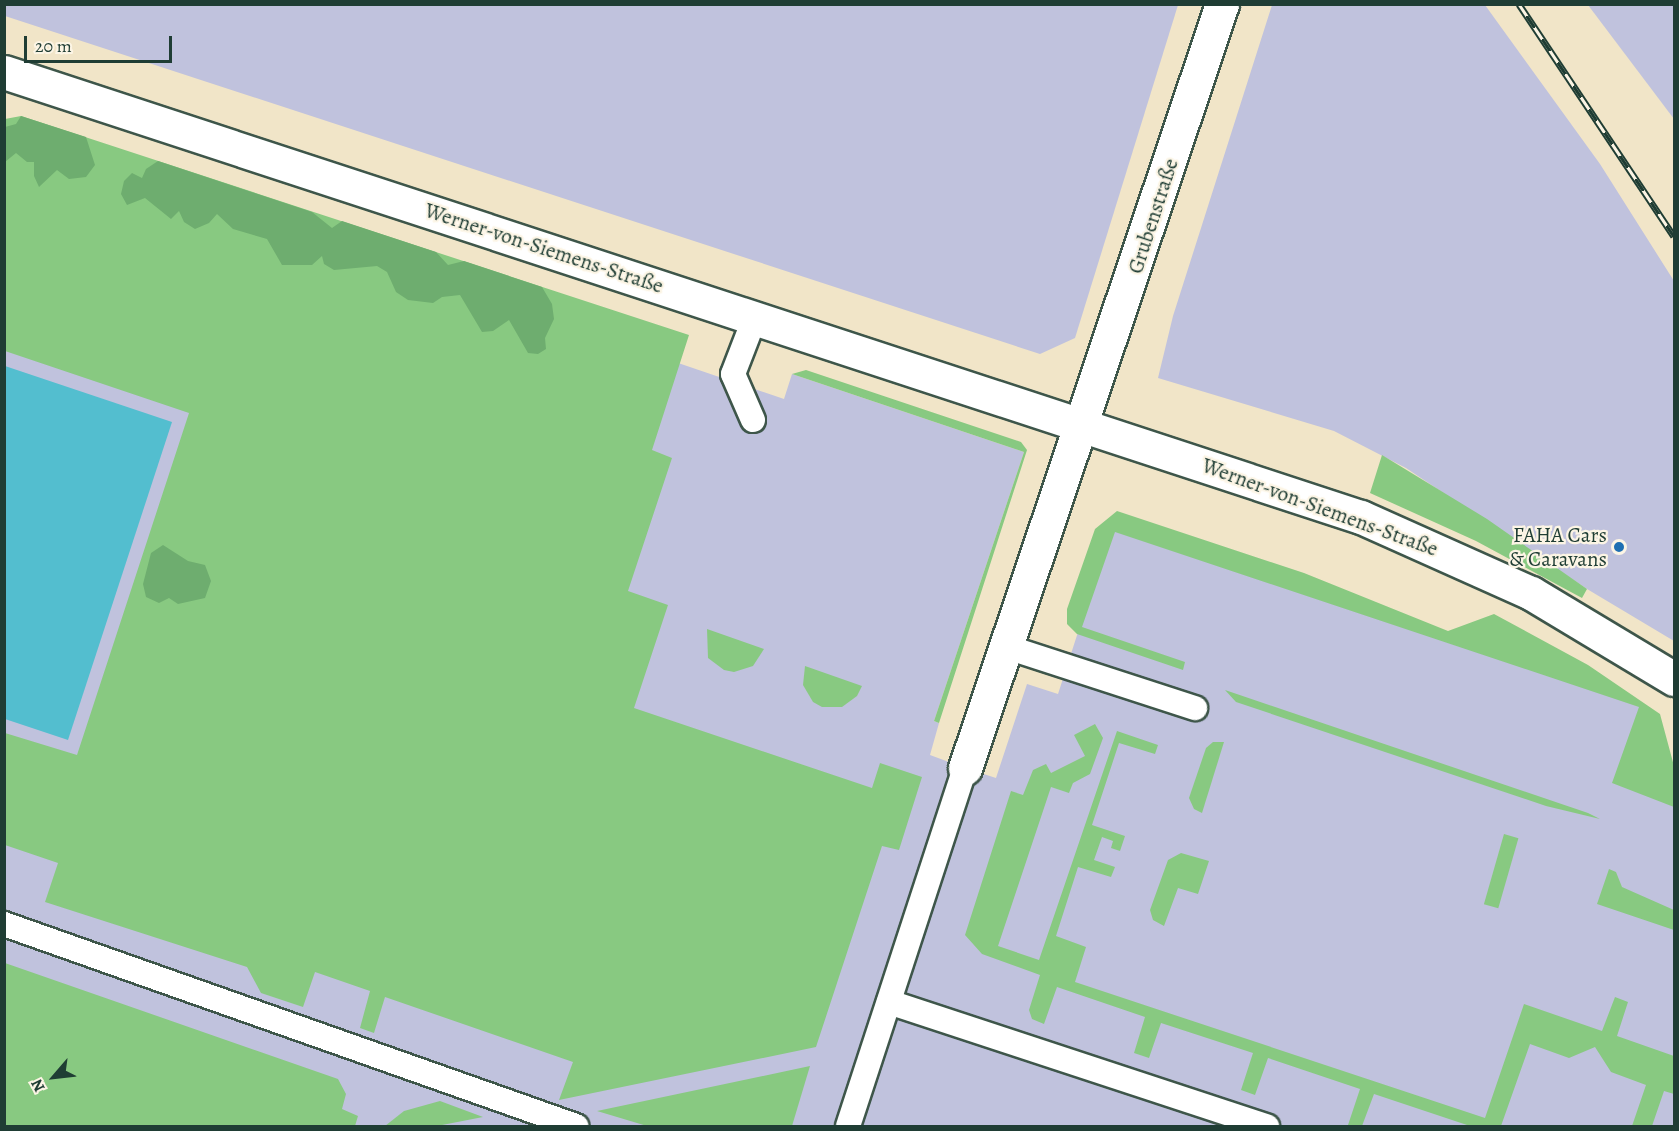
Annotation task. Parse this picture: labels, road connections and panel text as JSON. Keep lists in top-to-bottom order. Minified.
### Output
{"streets":{"street":["Grubenstraße","Werner-von-Siemens-Straße"]},"crossings":[["Grubenstraße","Werner-von-Siemens-Straße"]],"places":["FAHA Cars & Caravans"],"scale_bar":"20 m","north":"bottom left"}
